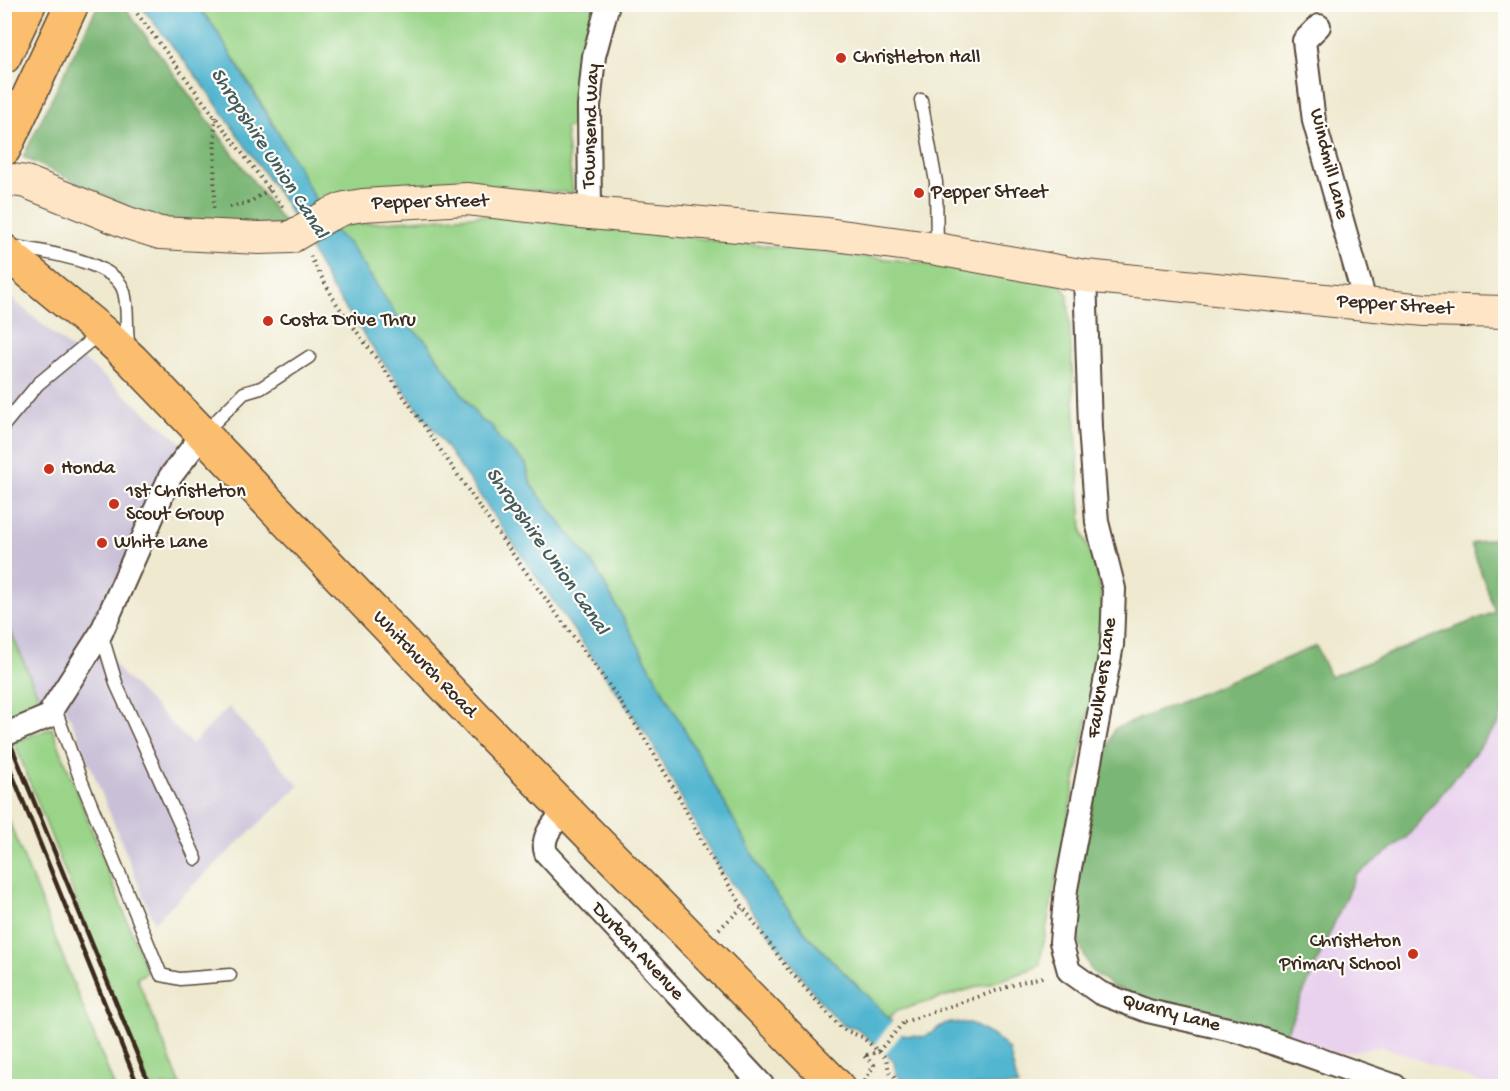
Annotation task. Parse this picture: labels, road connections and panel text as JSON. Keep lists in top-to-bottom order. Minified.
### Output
{"streets":{"highway":["Whitchurch Road"],"street":["Townsend Way","Windmill Lane","Pepper Street","Faulkners Lane","Durban Avenue","Quarry Lane"]},"crossings":[["Townsend Way","Pepper Street"],["Windmill Lane","Pepper Street"],["Pepper Street","Faulkners Lane"],["Whitchurch Road","Durban Avenue"],["Faulkners Lane","Quarry Lane"]],"water":["Shropshire Union Canal"],"places":["Christleton Hall","Pepper Street","Costa Drive Thru","Honda","1st Christleton Scout Group","White Lane","Christleton Primary School"]}
